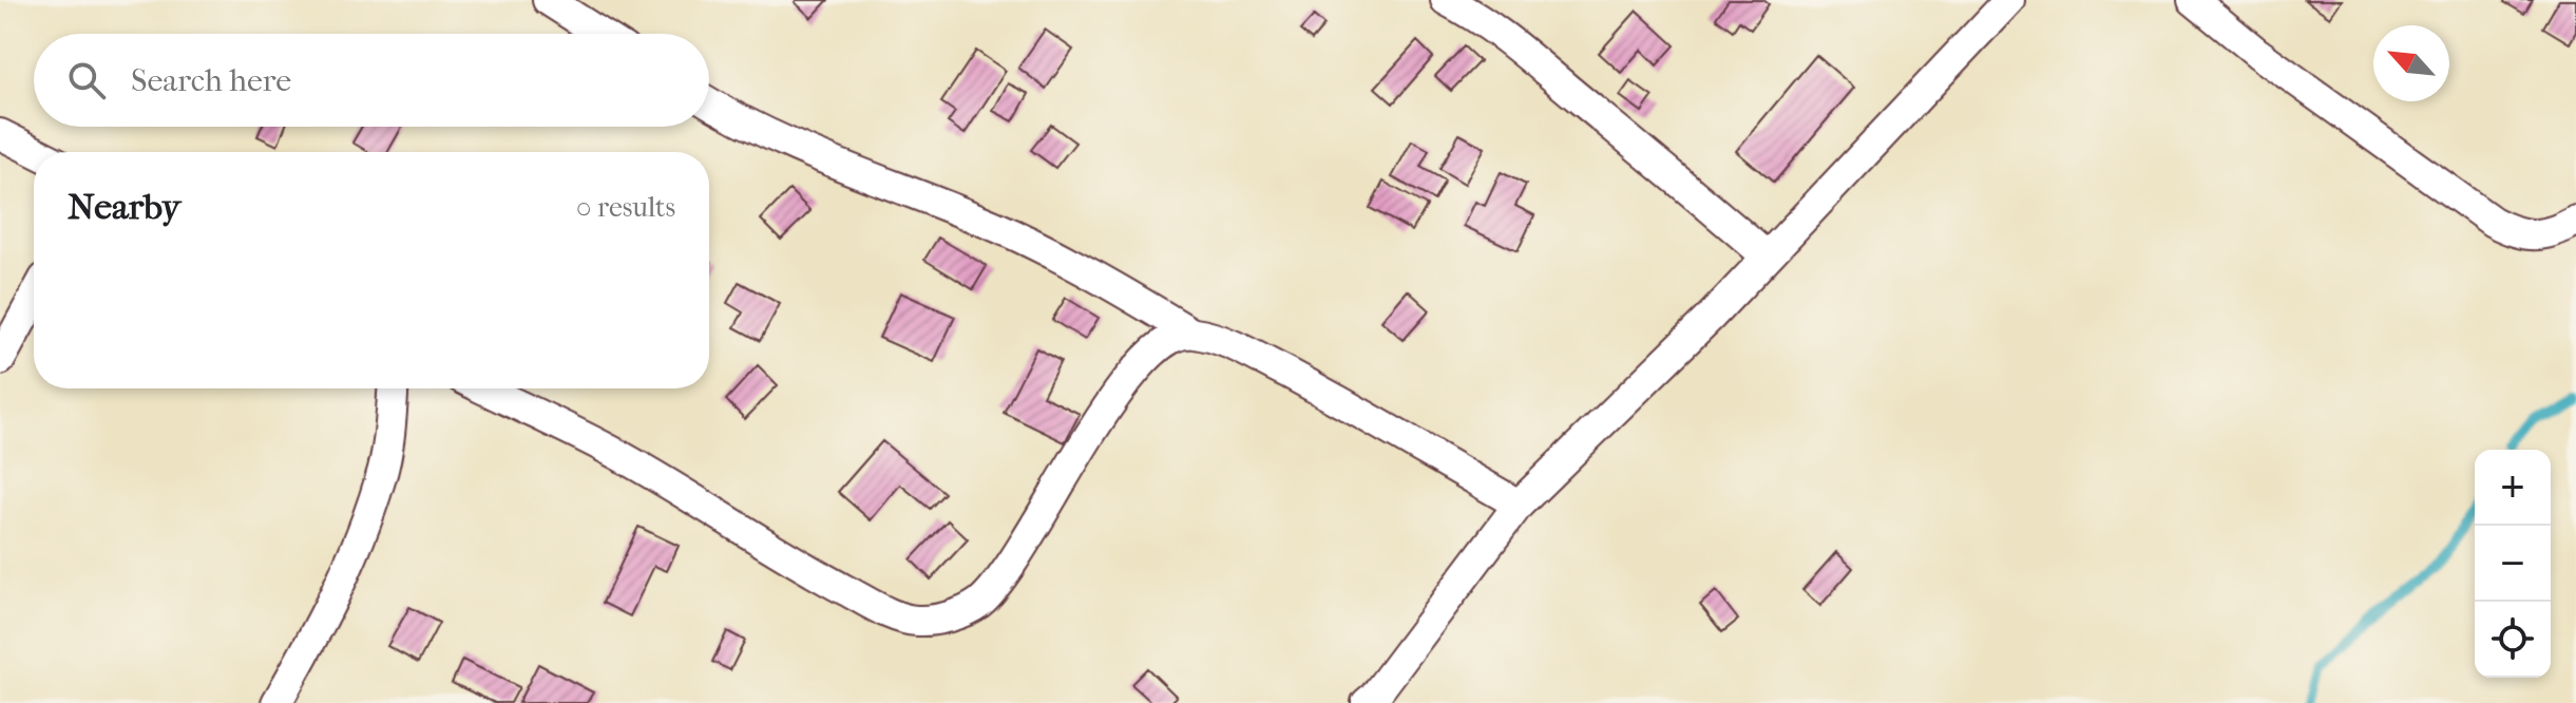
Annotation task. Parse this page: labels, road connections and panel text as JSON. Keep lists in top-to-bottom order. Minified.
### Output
{"north":"top left","page":{"search":"Search here","heading":["Nearby","0 results"],"map_buttons":["+","−"]}}
